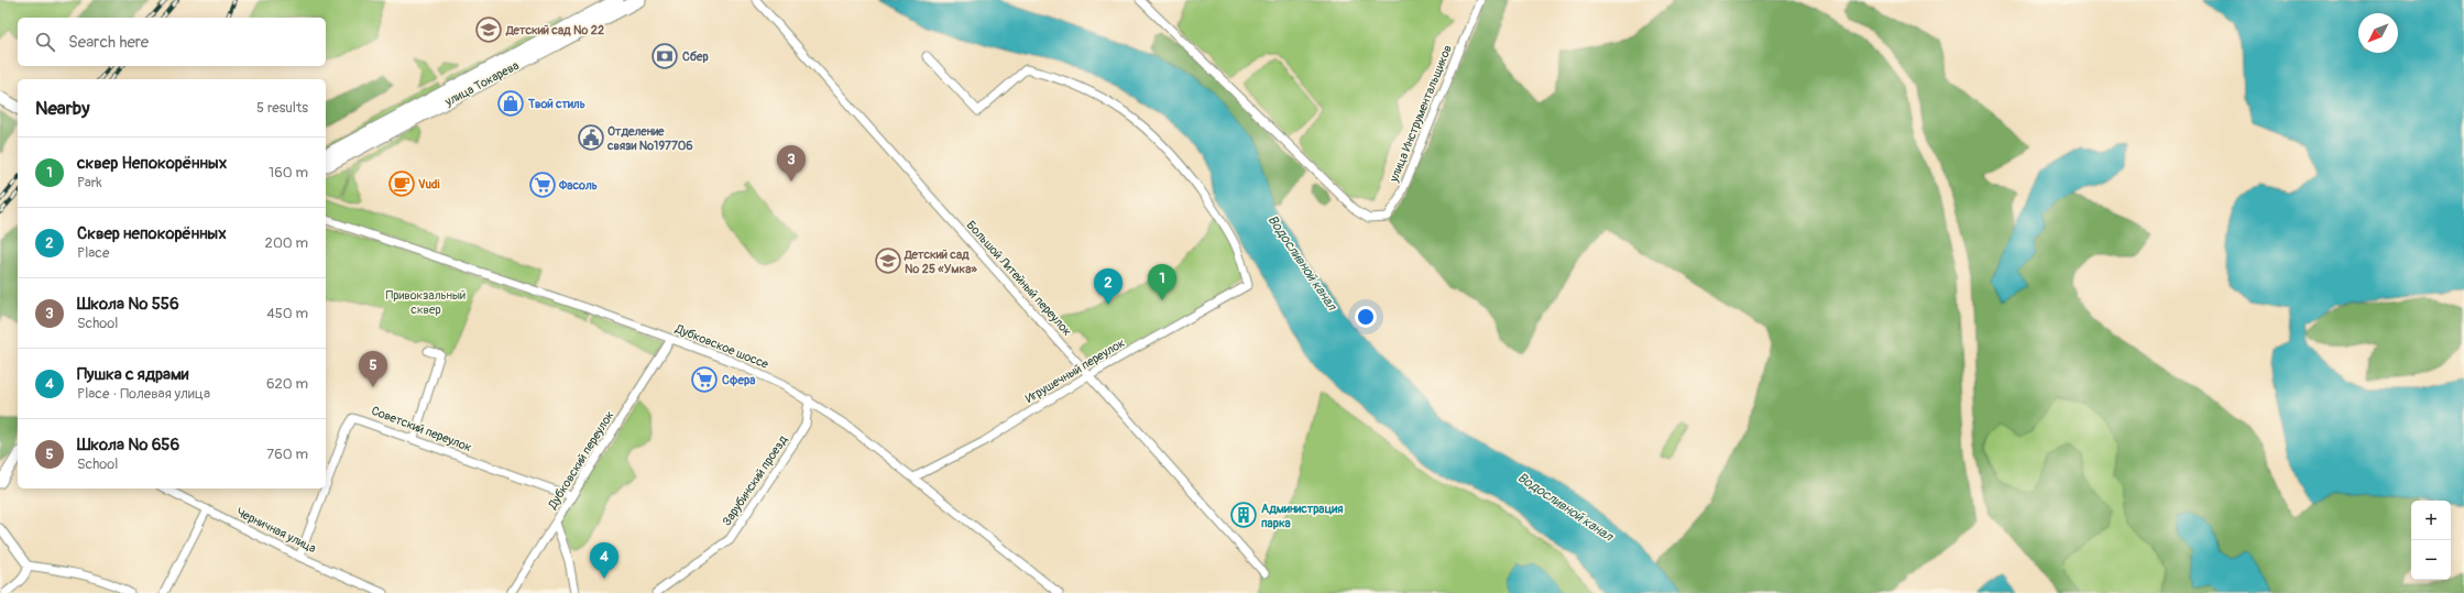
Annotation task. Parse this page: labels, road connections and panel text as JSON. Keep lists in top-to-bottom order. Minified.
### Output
{"streets":{"main road":["улица Токарева"],"street":["улица Инструментальщиков","Большой Литейный переулок","Дубковское шоссе","Игрушечный переулок","Советский переулок","Дубковский переулок","Зарубинский проезд","Черничная улица"]},"crossings":[["Большой Литейный переулок","Игрушечный переулок"],["Дубковское шоссе","Игрушечный переулок"],["Дубковское шоссе","Дубковский переулок"],["Дубковское шоссе","Зарубинский проезд"],["Советский переулок","Дубковский переулок"],["Советский переулок","Черничная улица"]],"water":["Водосливной канал"],"parks":["Привокзальный сквер"],"places":{"school or university":["Детский сад № 22","Детский сад № 25 «Умка»"],"bank":["Сбер"],"shop":["Твой стиль"],"public building":["Отделение связи №197706"],"cafe":["Vudi"],"supermarket":["Фасоль","Сфера"],"building":["Администрация парка"]},"north":"bottom left","page":{"search":"Search here","heading":["Nearby","5 results"],"list":[{"mark":"1","name":"сквер Непокорённых","note":"Park","value":"160 m"},{"mark":"2","name":"Сквер непокорённых","note":"Place","value":"200 m"},{"mark":"3","name":"Школа № 556","note":"School","value":"450 m"},{"mark":"4","name":"Пушка с ядрами","note":"Place · Полевая улица","value":"620 m"},{"mark":"5","name":"Школа № 656","note":"School","value":"760 m"}],"pins":["3","1","2","5","4"],"map_buttons":["+","−"]}}
